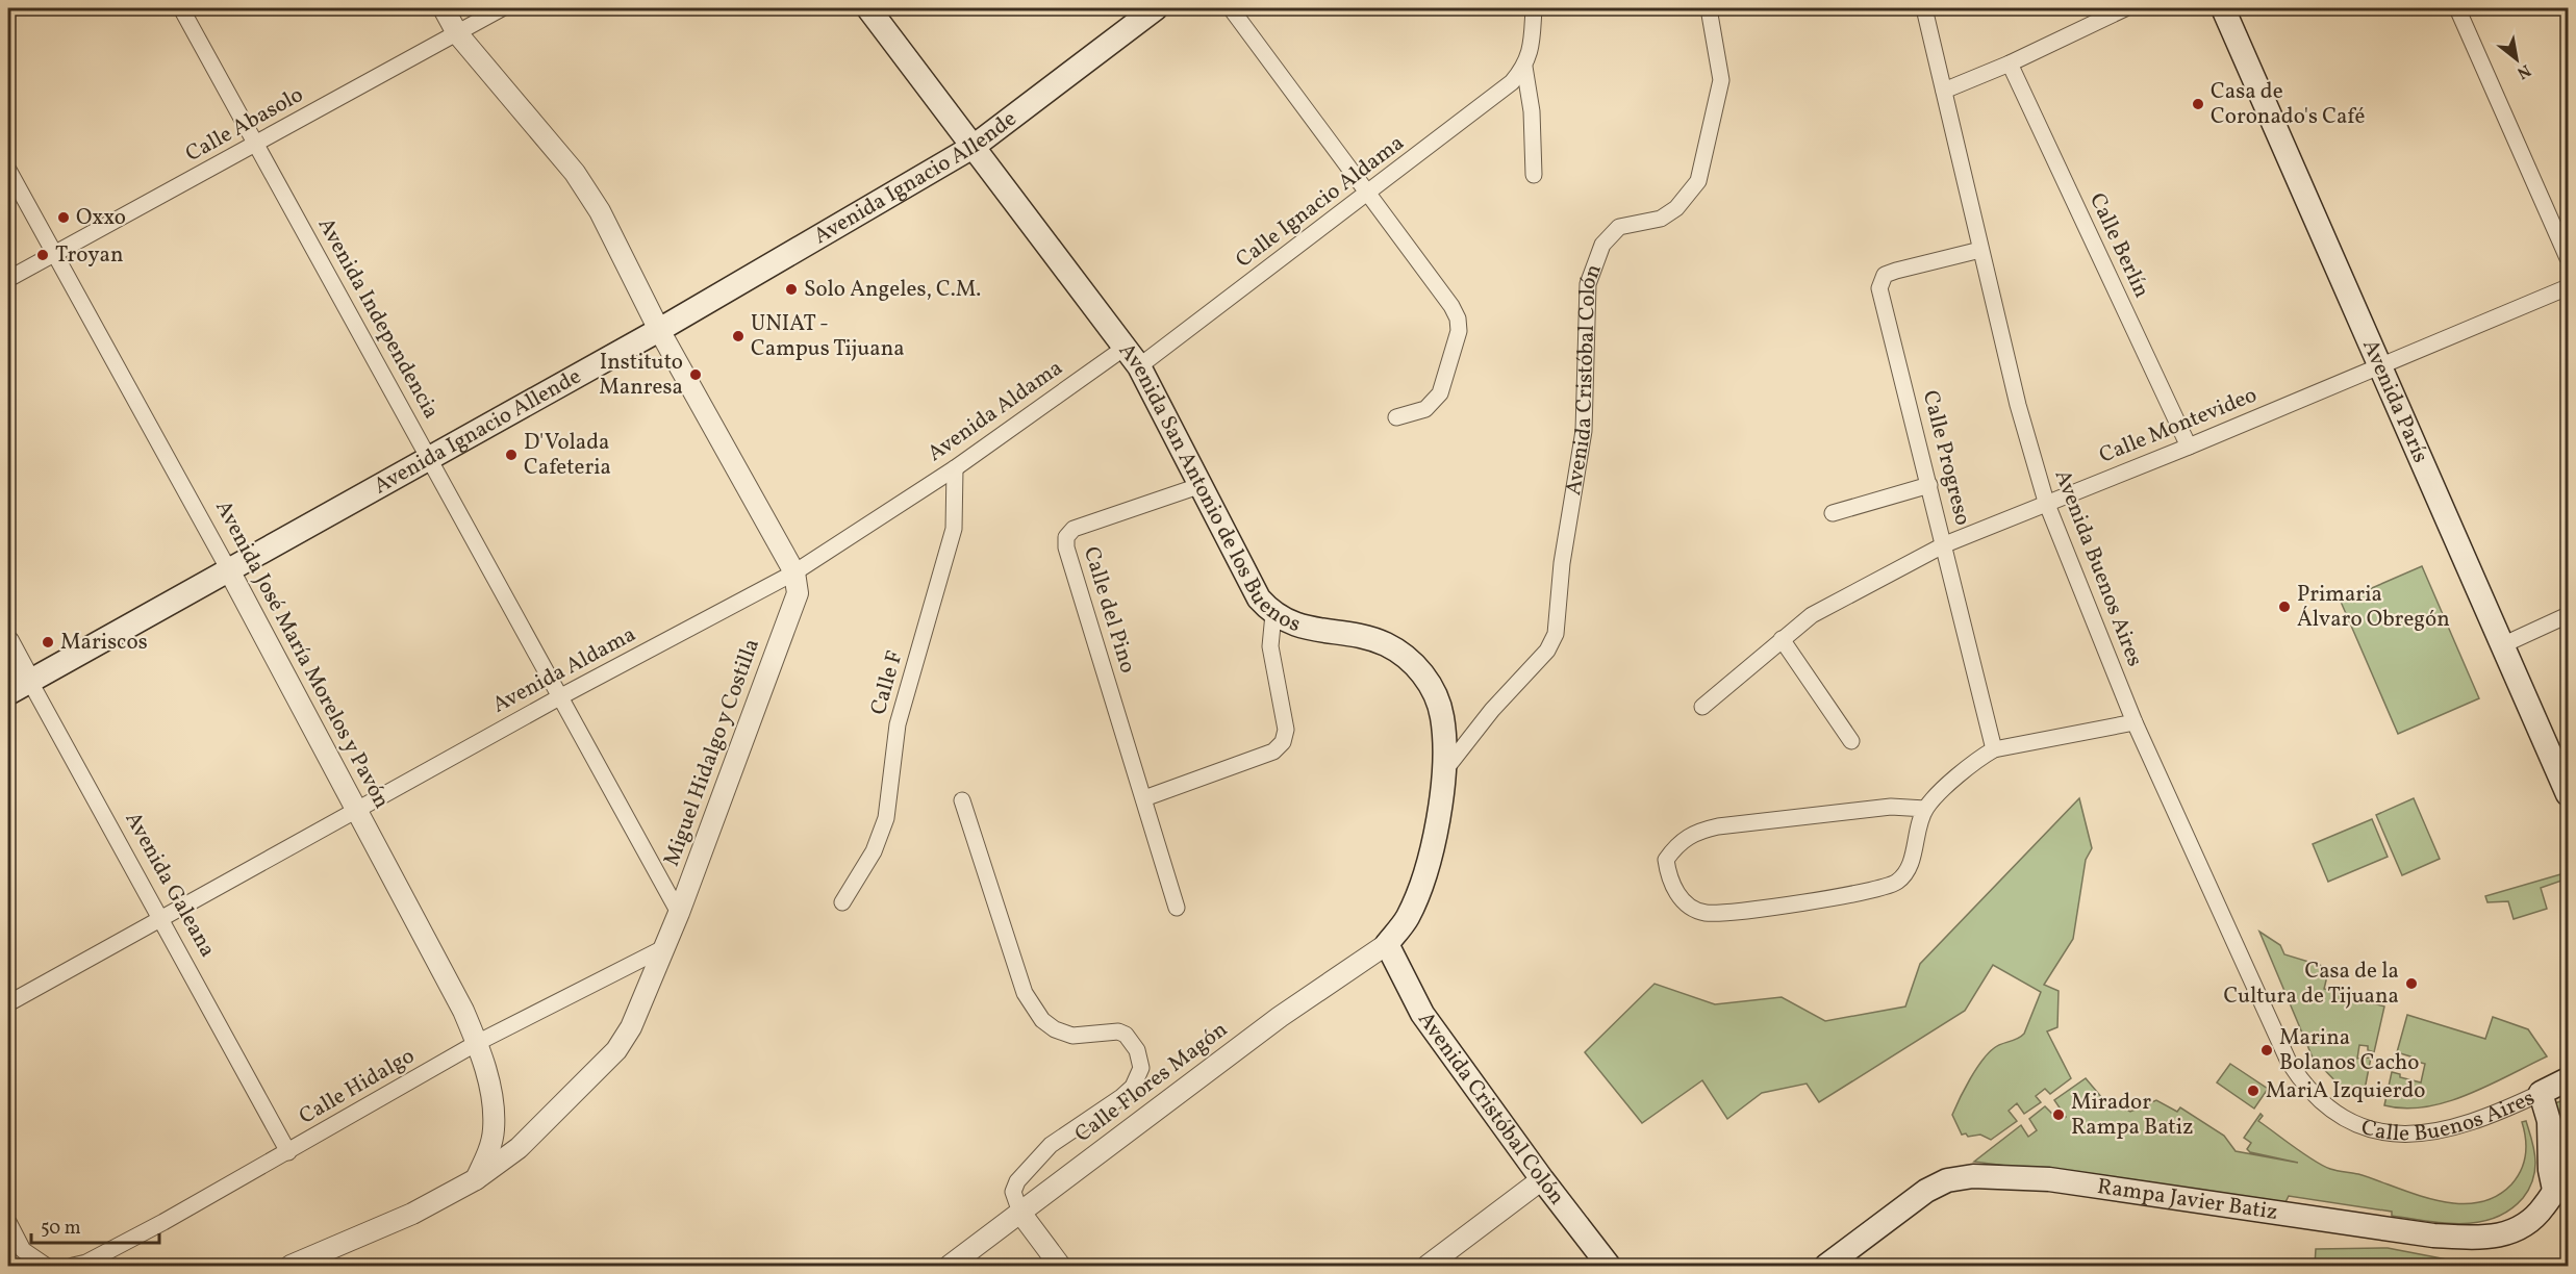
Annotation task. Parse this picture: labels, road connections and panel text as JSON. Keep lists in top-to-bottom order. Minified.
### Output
{"streets":{"main road":["Avenida Ignacio Allende","Avenida Cristóbal Colón","Avenida París","Avenida San Antonio de los Buenos","Calle Buenos Aires","Rampa Javier Batiz"],"street":["Calle Abasolo","Calle Ignacio Aldama","Calle Berlín","Avenida Independencia","Avenida Aldama","Calle Montevideo","Calle Progreso","Avenida Buenos Aires","Calle del Pino","Avenida José María Morelos y Pavón","Calle F","Miguel Hidalgo y Costilla","Avenida Galeana","Calle Flores Magón","Calle Hidalgo"]},"crossings":[["Calle Abasolo","Avenida Independencia"],["Calle Abasolo","Avenida José María Morelos y Pavón"],["Avenida Ignacio Allende","Avenida Independencia"],["Avenida Ignacio Allende","Avenida San Antonio de los Buenos"],["Avenida Ignacio Allende","Avenida José María Morelos y Pavón"],["Avenida Ignacio Allende","Avenida Galeana"],["Calle Ignacio Aldama","Avenida San Antonio de los Buenos"],["Calle Berlín","Calle Montevideo"],["Avenida Independencia","Avenida Aldama"],["Avenida Independencia","Miguel Hidalgo y Costilla"],["Avenida Cristóbal Colón","Avenida San Antonio de los Buenos"],["Avenida Cristóbal Colón","Calle Flores Magón"],["Avenida París","Calle Montevideo"],["Avenida Aldama","Avenida San Antonio de los Buenos"],["Avenida Aldama","Avenida José María Morelos y Pavón"],["Avenida Aldama","Calle F"],["Avenida Aldama","Miguel Hidalgo y Costilla"],["Avenida Aldama","Avenida Galeana"],["Calle Montevideo","Calle Progreso"],["Calle Montevideo","Avenida Buenos Aires"],["Calle Progreso","Avenida Buenos Aires"],["Avenida San Antonio de los Buenos","Calle del Pino"],["Avenida San Antonio de los Buenos","Calle Flores Magón"],["Avenida Buenos Aires","Calle Buenos Aires"],["Avenida José María Morelos y Pavón","Miguel Hidalgo y Costilla"],["Avenida José María Morelos y Pavón","Calle Hidalgo"],["Miguel Hidalgo y Costilla","Calle Hidalgo"],["Avenida Galeana","Calle Hidalgo"]],"places":["Casa de Coronado's Café","Oxxo","Troyan","Solo Angeles, C.M.","UNIAT - Campus Tijuana","Instituto Manresa","D'Volada Cafeteria","Primaria Álvaro Obregón","Mariscos","Casa de la Cultura de Tijuana","Marina Bolanos Cacho","MariA Izquierdo","Mirador Rampa Batiz"],"scale_bar":"50 m","north":"bottom right"}
